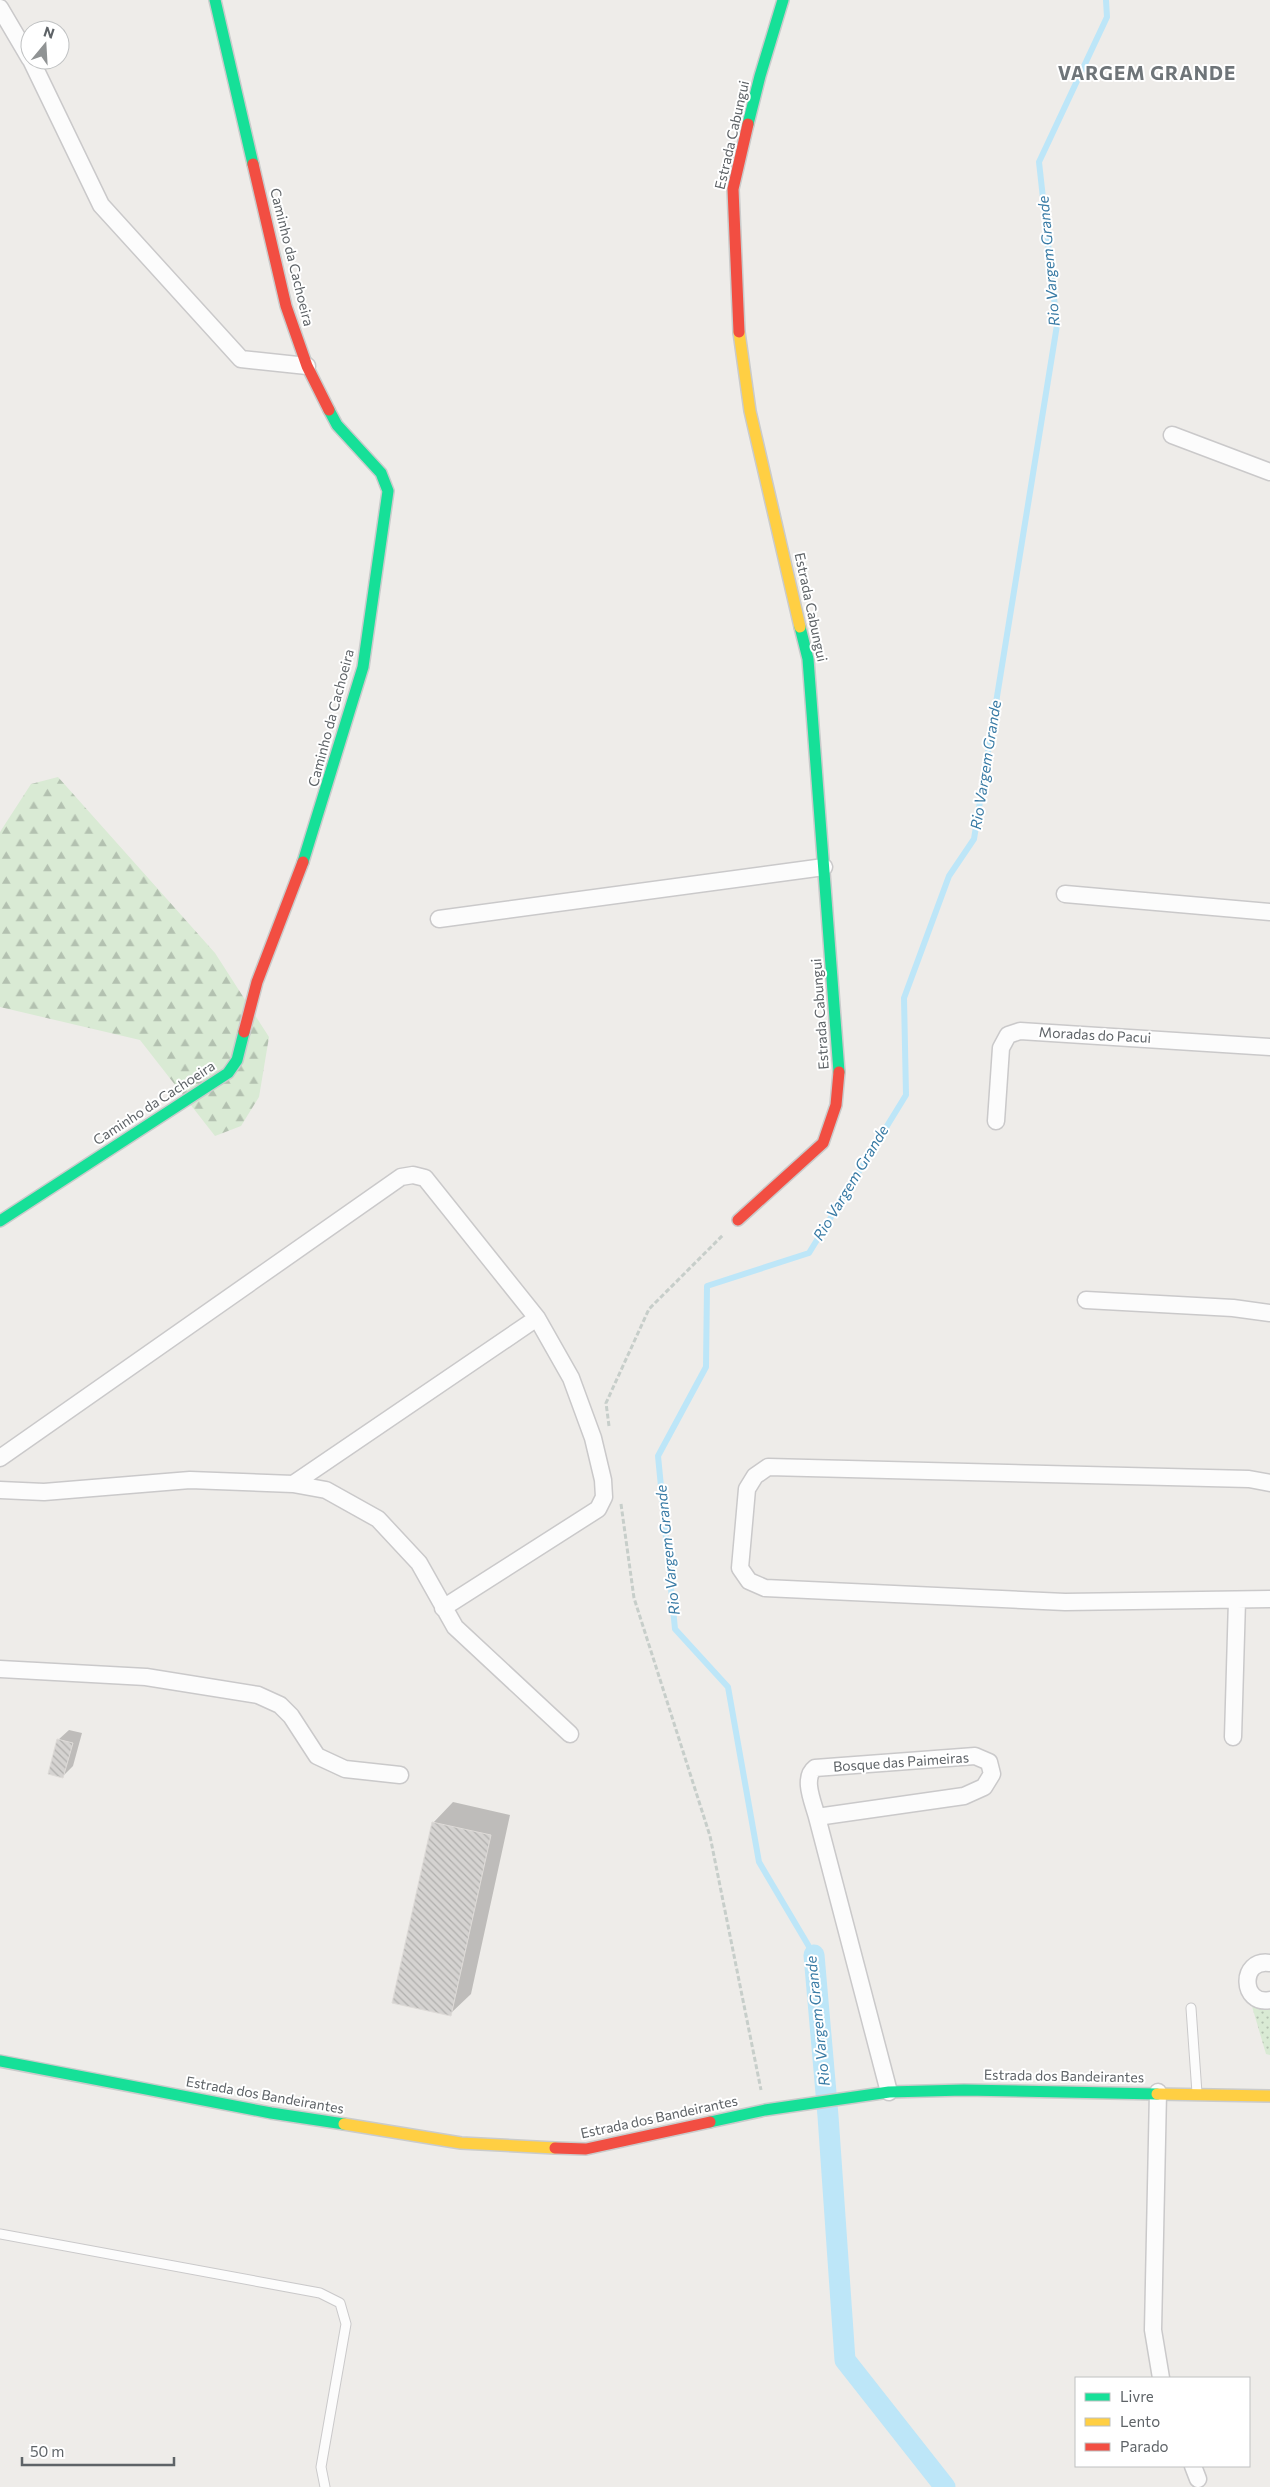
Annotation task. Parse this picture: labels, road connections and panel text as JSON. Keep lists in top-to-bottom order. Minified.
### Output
{"streets":{"street":["Estrada Cabungui","Caminho da Cachoeira","Moradas do Pacui","Bosque das Paimeiras","Estrada dos Bandeirantes"]},"crossings":[["Bosque das Paimeiras","Estrada dos Bandeirantes"]],"districts":["VARGEM GRANDE"],"water":["Rio Vargem Grande"],"legend":["Livre","Lento","Parado"],"scale_bar":"50 m","north":"top"}
